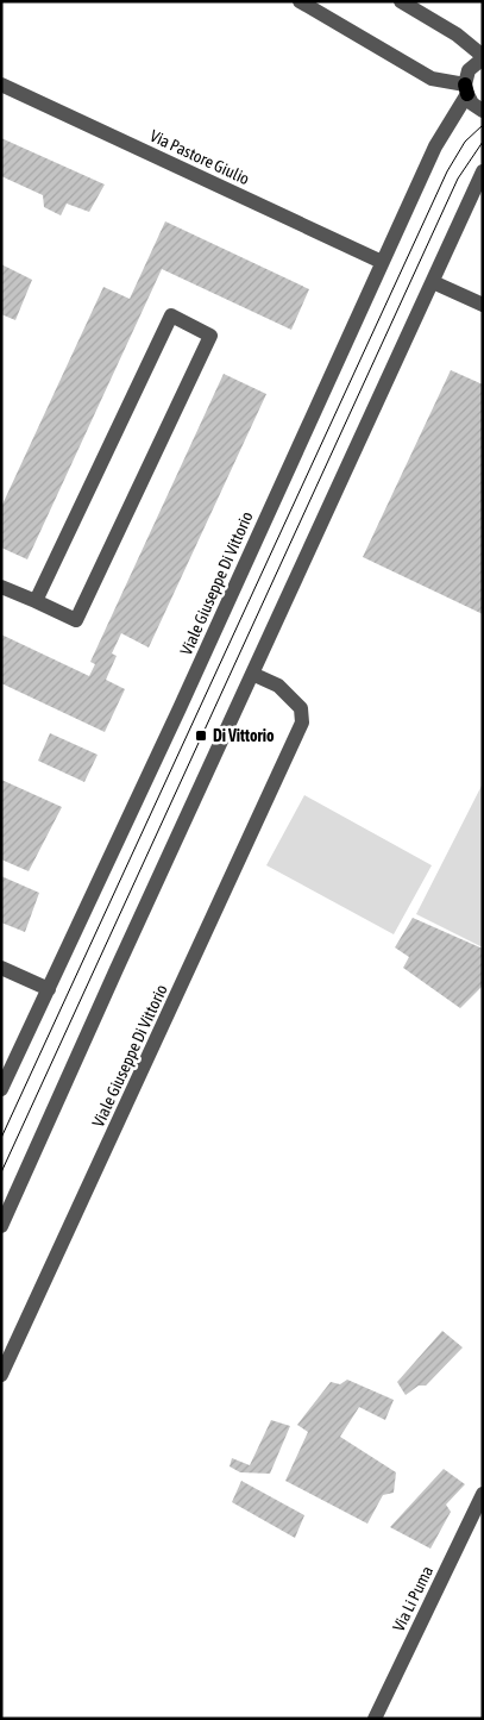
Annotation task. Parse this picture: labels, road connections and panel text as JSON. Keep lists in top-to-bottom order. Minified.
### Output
{"streets":{"street":["Via Pastore Giulio","Viale Giuseppe Di Vittorio","Via Li Puma"]},"crossings":[["Via Pastore Giulio","Viale Giuseppe Di Vittorio"]],"places":{"transit":["Di Vittorio"]}}
